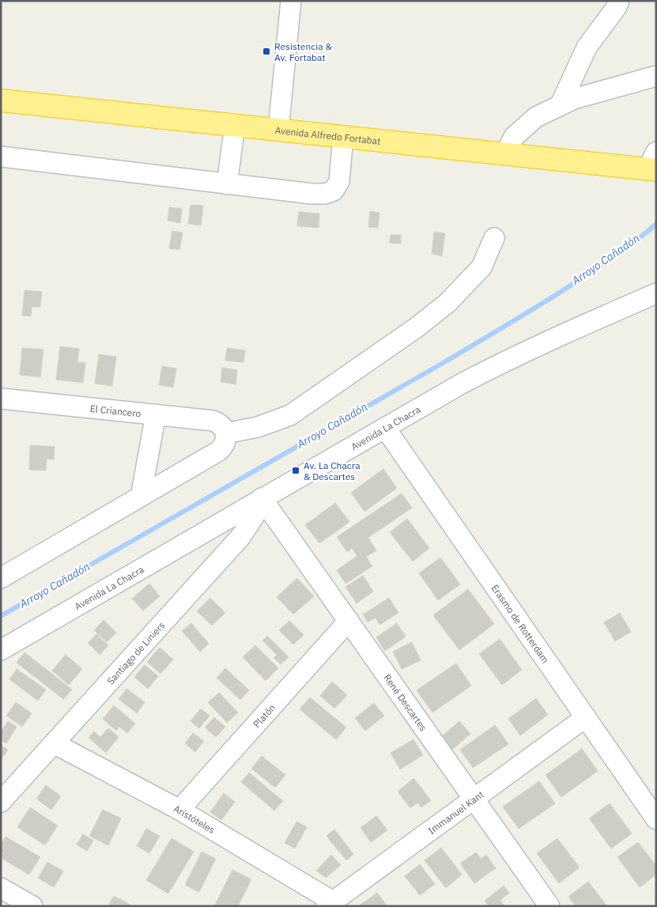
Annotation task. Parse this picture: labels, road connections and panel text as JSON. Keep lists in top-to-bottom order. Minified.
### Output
{"streets":{"highway":["Avenida Alfredo Fortabat"],"street":["El Criancero","Avenida La Chacra","Erasmo de Rotterdam","Santiago de Liniers","René Descartes","Platón","Immanuel Kant","Aristóteles"]},"crossings":[["Avenida La Chacra","Erasmo de Rotterdam"],["Avenida La Chacra","Santiago de Liniers"],["Avenida La Chacra","René Descartes"],["Erasmo de Rotterdam","Immanuel Kant"],["Santiago de Liniers","René Descartes"],["Santiago de Liniers","Aristóteles"],["René Descartes","Platón"],["René Descartes","Immanuel Kant"],["Platón","Aristóteles"],["Immanuel Kant","Aristóteles"]],"water":["Arroyo Cañadón"],"places":{"transit":["Resistencia & Av. Fortabat","Av. La Chacra & Descartes"]}}
